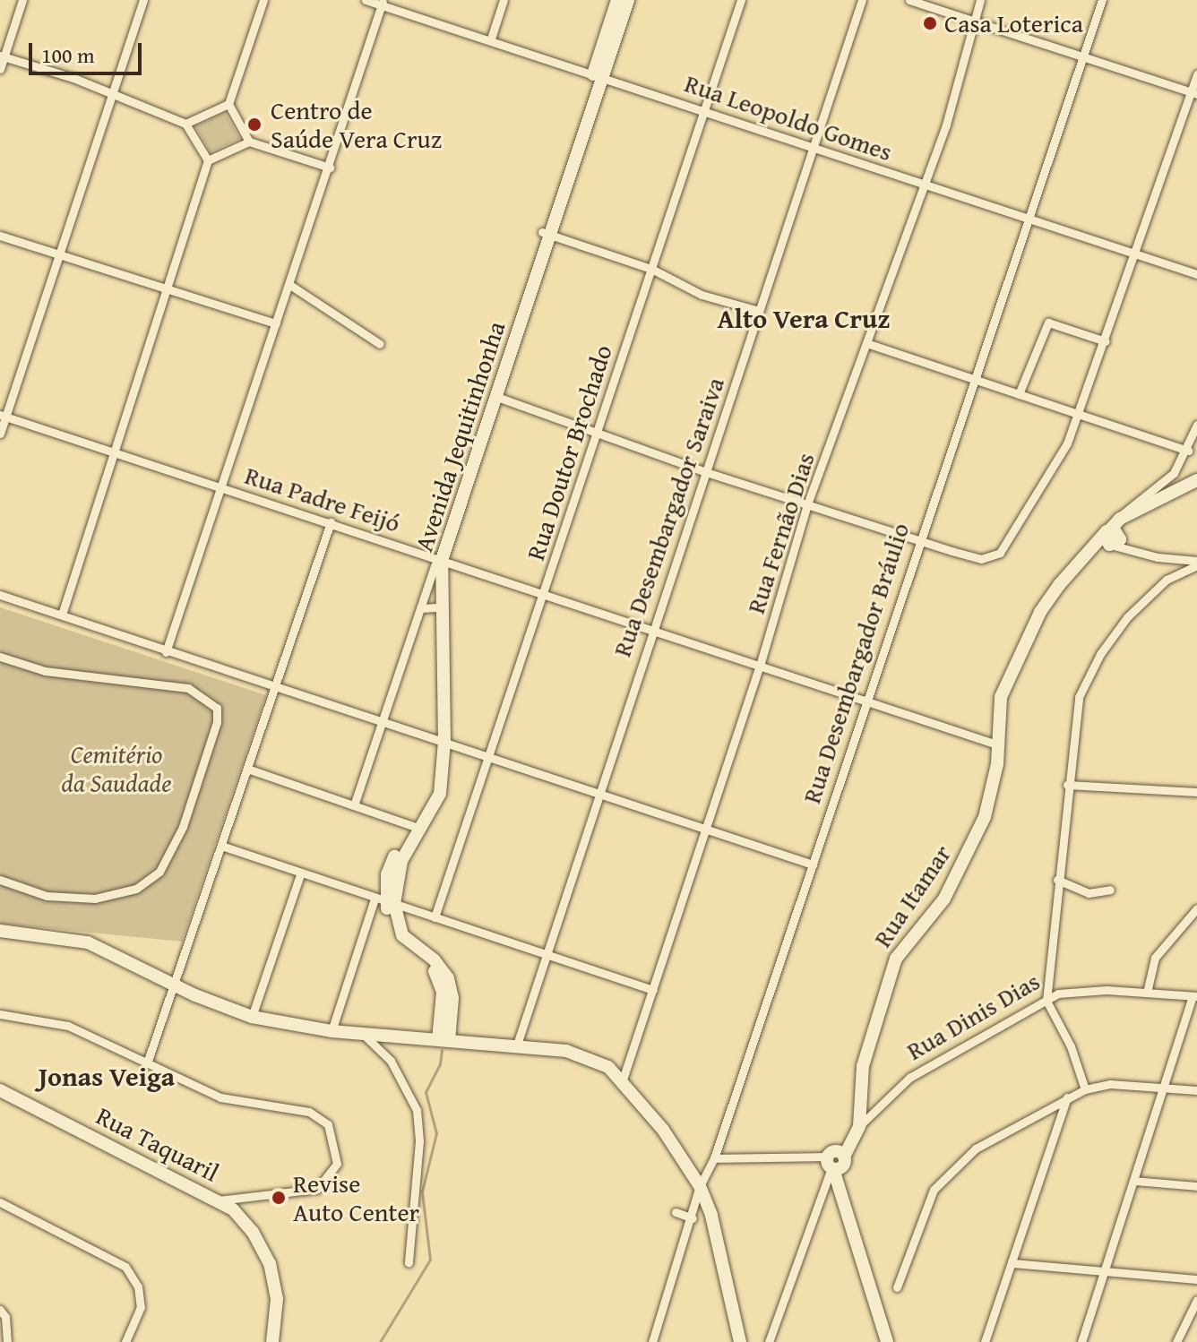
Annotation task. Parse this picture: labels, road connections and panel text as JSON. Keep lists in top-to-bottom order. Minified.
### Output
{"streets":{"street":["Rua Leopoldo Gomes","Avenida Jequitinhonha","Rua Doutor Brochado","Rua Padre Feijó","Rua Desembargador Saraiva","Rua Fernão Dias","Rua Desembargador Bráulio","Rua Itamar","Rua Dinis Dias","Rua Taquaril"]},"crossings":[["Rua Leopoldo Gomes","Avenida Jequitinhonha"],["Rua Leopoldo Gomes","Rua Doutor Brochado"],["Rua Leopoldo Gomes","Rua Desembargador Saraiva"],["Rua Leopoldo Gomes","Rua Fernão Dias"],["Rua Leopoldo Gomes","Rua Desembargador Bráulio"],["Avenida Jequitinhonha","Rua Padre Feijó"],["Rua Doutor Brochado","Rua Padre Feijó"],["Rua Padre Feijó","Rua Desembargador Saraiva"],["Rua Padre Feijó","Rua Fernão Dias"],["Rua Padre Feijó","Rua Desembargador Bráulio"],["Rua Padre Feijó","Rua Itamar"],["Rua Itamar","Rua Dinis Dias"]],"districts":["Alto Vera Cruz","Jonas Veiga"],"parks":["Cemitério da Saudade"],"places":["Casa Loterica","Centro de Saúde Vera Cruz","Revise Auto Center"],"scale_bar":"100 m"}
